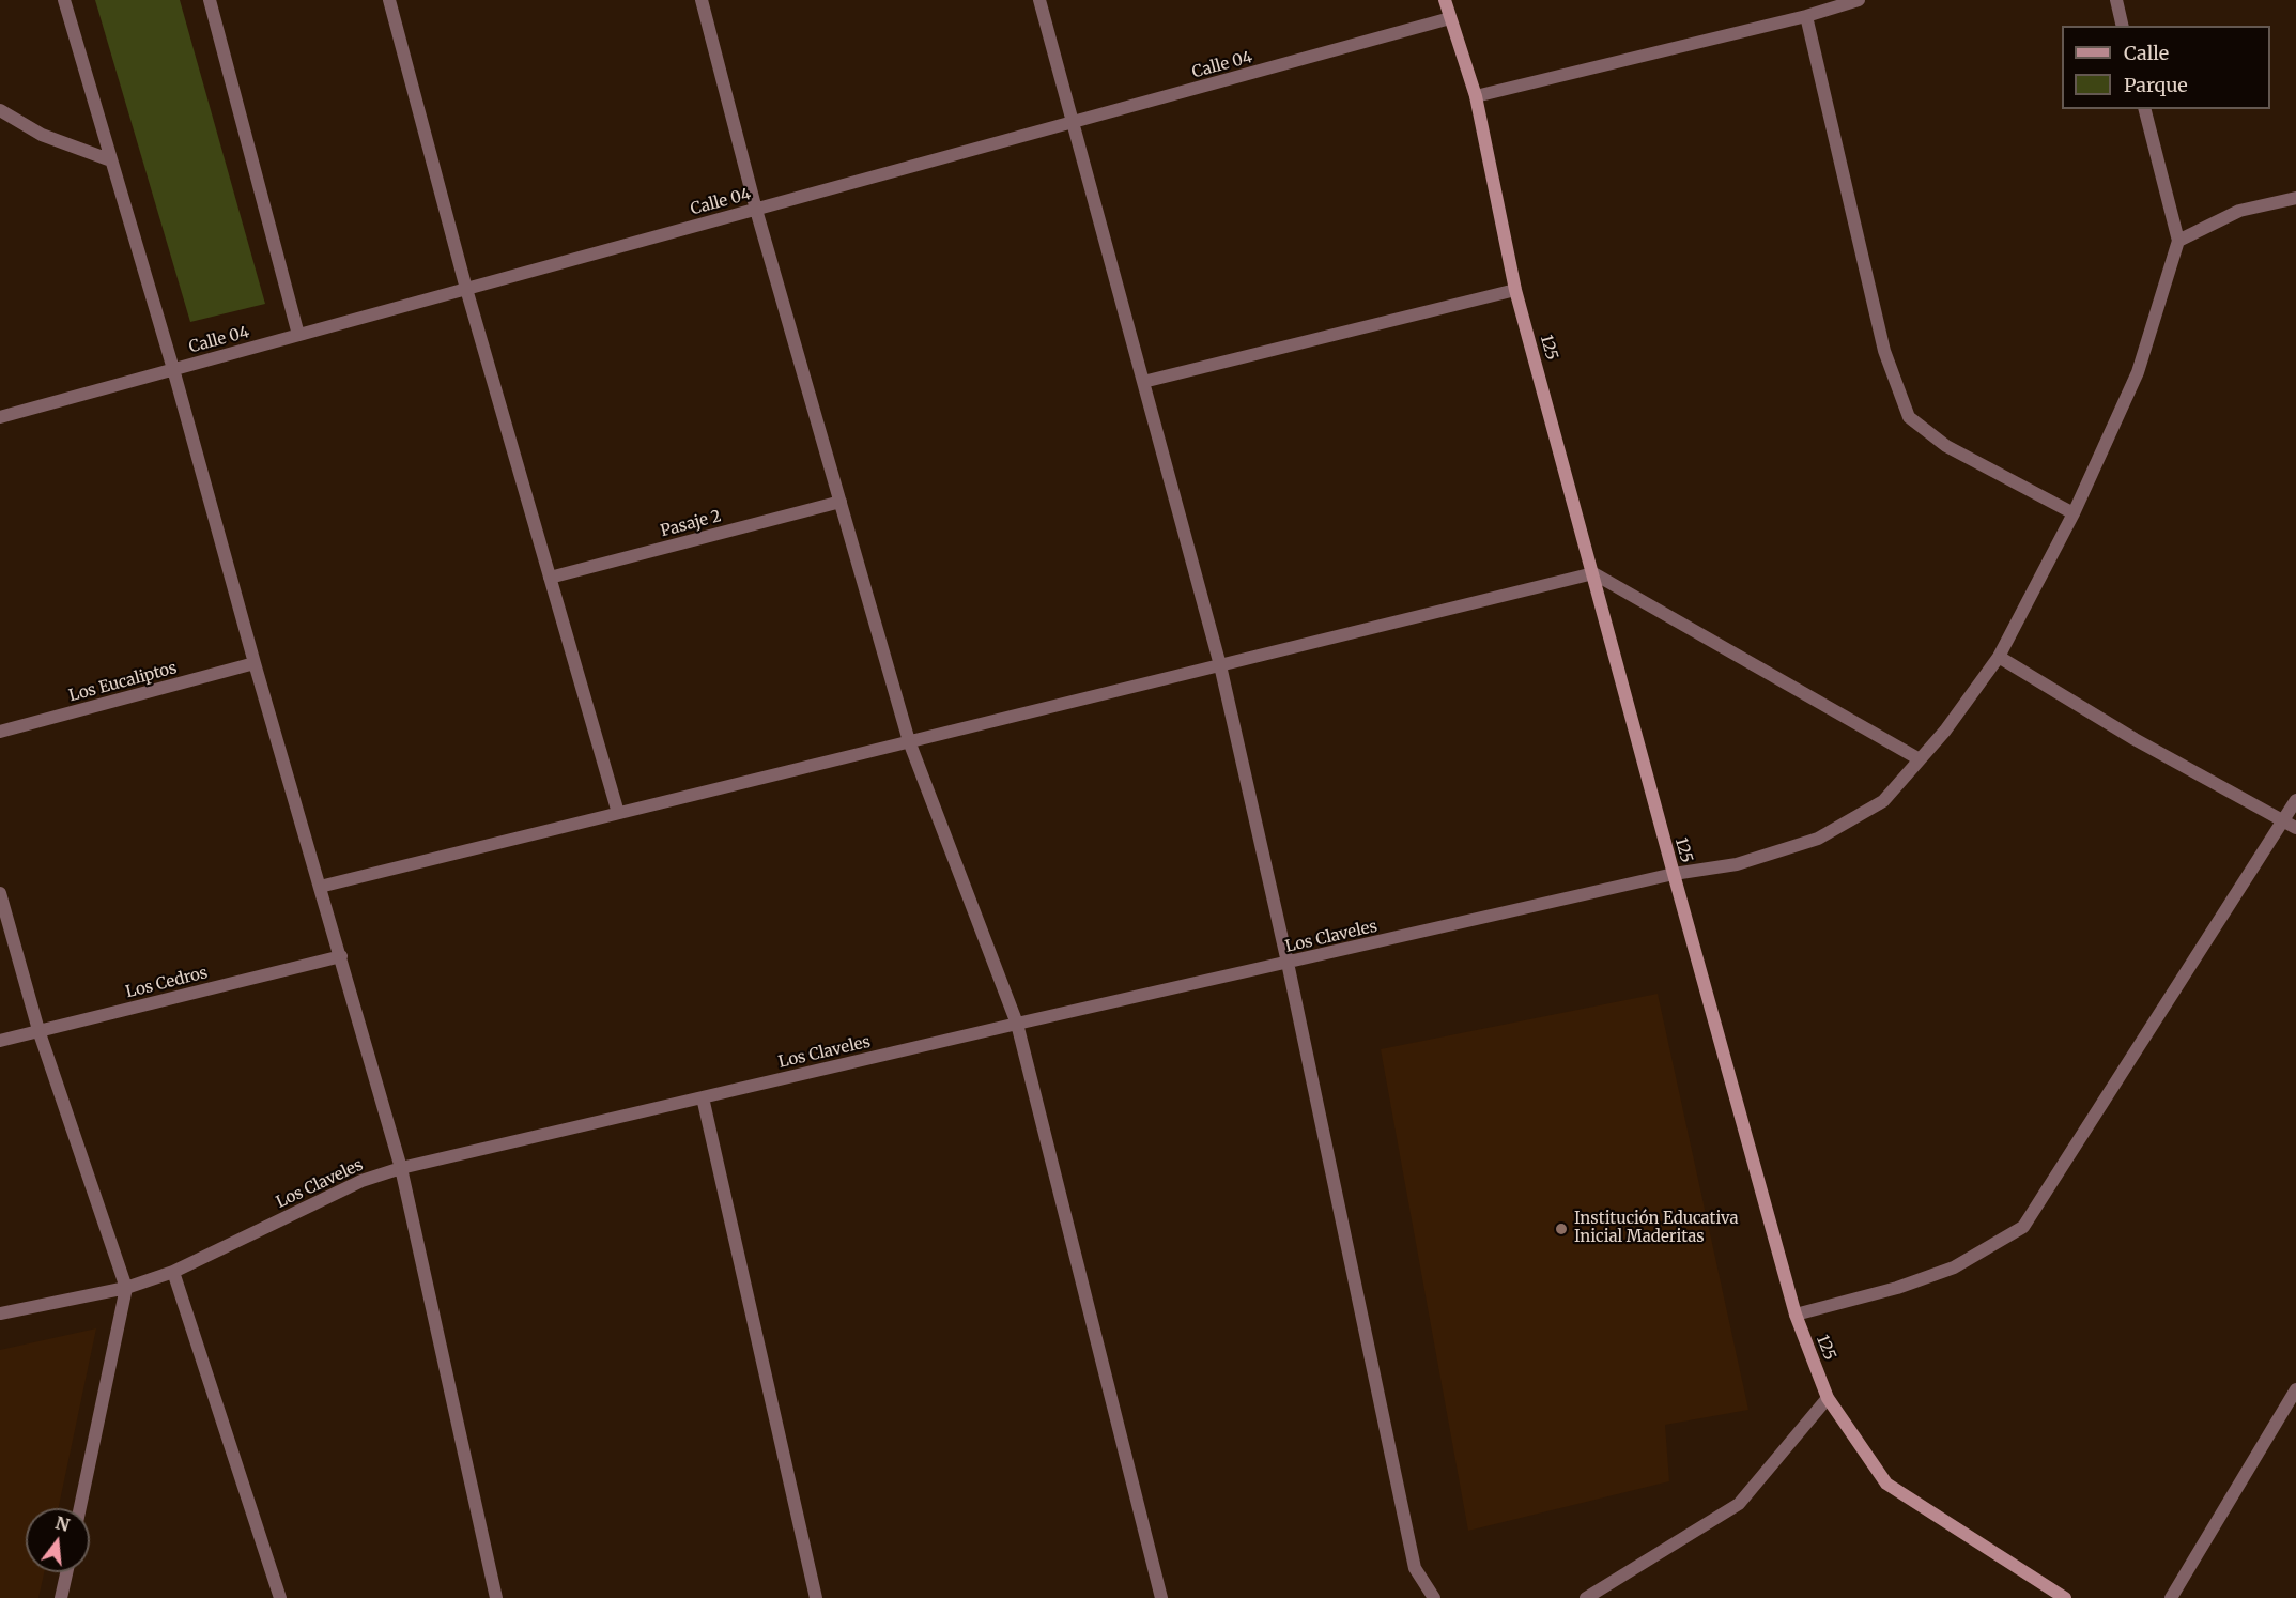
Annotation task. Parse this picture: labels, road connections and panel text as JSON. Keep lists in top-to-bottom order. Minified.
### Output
{"streets":{"street":["Calle 04","125","Pasaje 2","Los Eucaliptos","Los Claveles","Los Cedros"]},"crossings":[["Calle 04","125"],["125","Los Claveles"]],"places":["Institución Educativa Inicial Maderitas"],"legend":["Calle","Parque"],"north":"top"}
